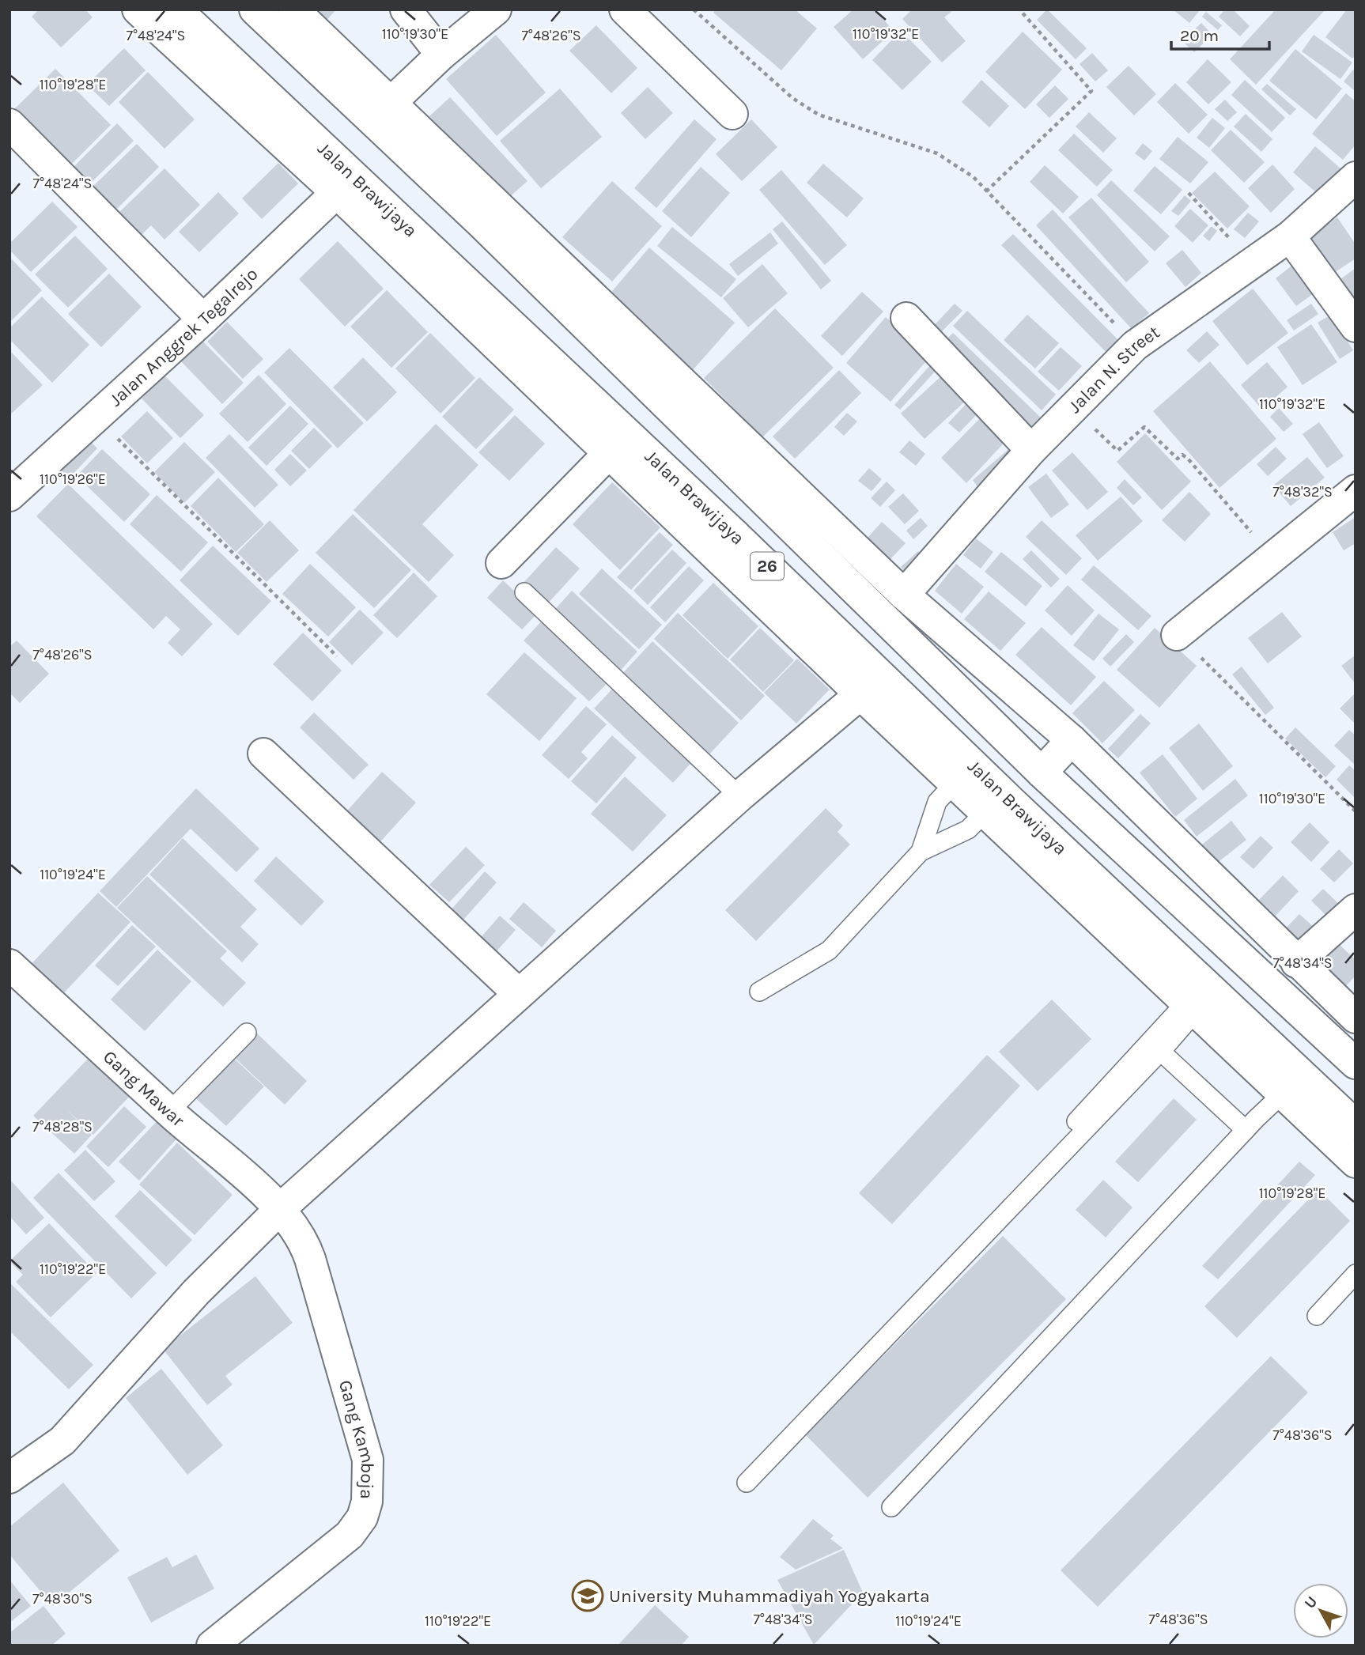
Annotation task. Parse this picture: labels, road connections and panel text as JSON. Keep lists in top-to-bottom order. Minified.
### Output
{"streets":{"main road":["Jalan Brawijaya","Jalan Anggrek Tegalrejo","Jalan N. Street","26","Gang Mawar","Gang Kamboja"]},"crossings":[["Jalan Brawijaya","Jalan Anggrek Tegalrejo"],["Gang Mawar","Gang Kamboja"]],"places":{"school or university":["University Muhammadiyah Yogyakarta"]},"scale_bar":"20 m","north":"top left","coordinates":["110°19'30\"E","110°19'32\"E","7°48'24\"S","7°48'26\"S","110°19'28\"E","110°19'26\"E","7°48'32\"S","110°19'24\"E","7°48'34\"S","7°48'28\"S","110°19'22\"E","7°48'36\"S","7°48'30\"S"]}
